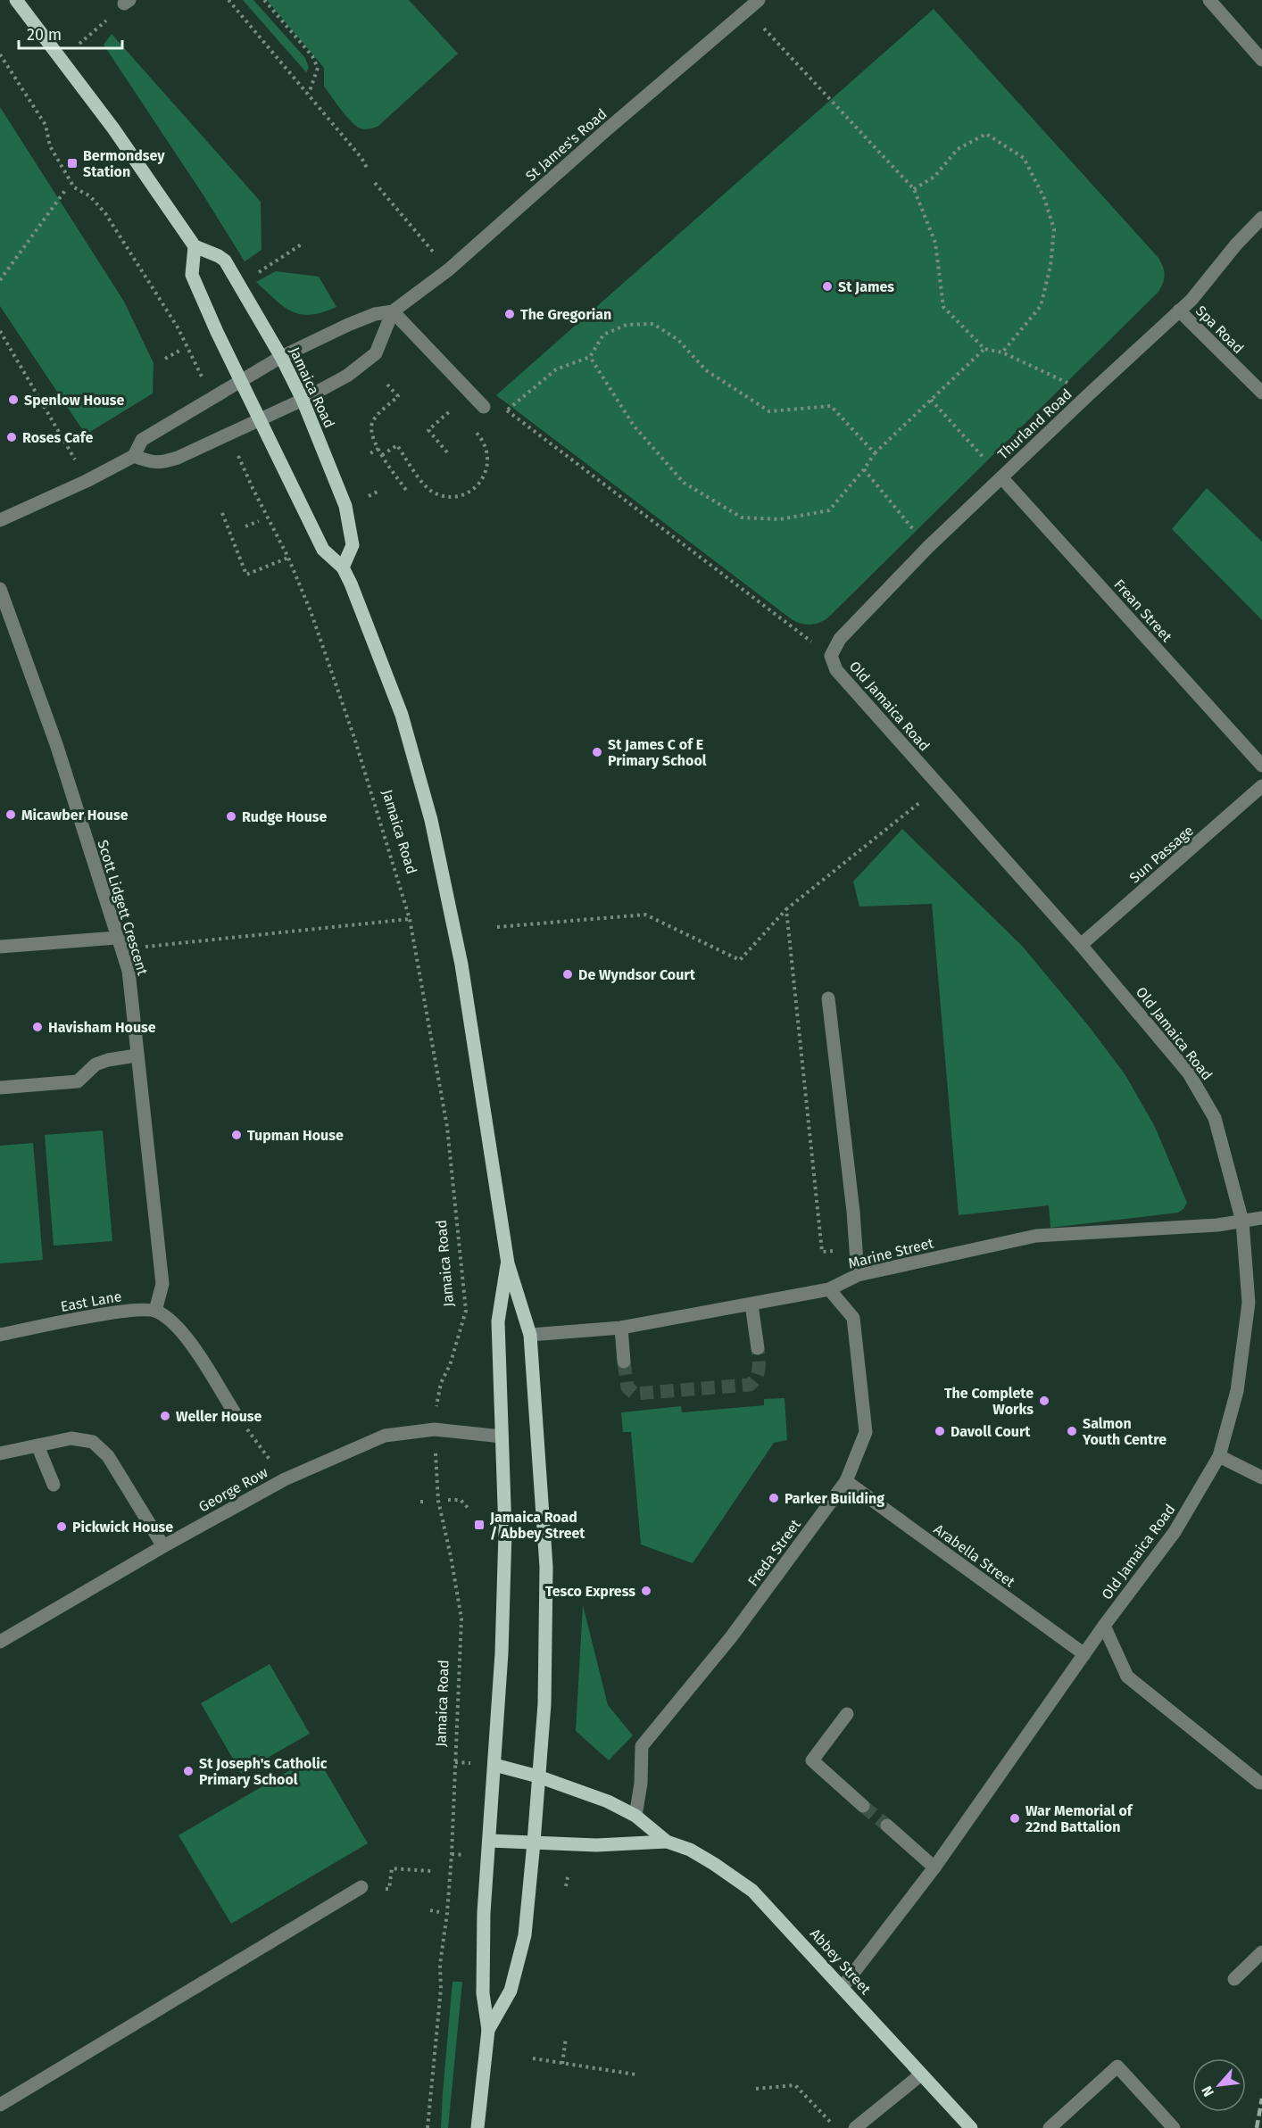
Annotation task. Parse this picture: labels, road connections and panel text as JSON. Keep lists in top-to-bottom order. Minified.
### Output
{"streets":{"main road":["Jamaica Road","Abbey Street"],"street":["St James's Road","Spa Road","Thurland Road","Frean Street","Old Jamaica Road","Sun Passage","Scott Lidgett Crescent","Marine Street","East Lane","George Row","Freda Street","Arabella Street"]},"crossings":[["St James's Road","Jamaica Road"],["Spa Road","Thurland Road"],["Jamaica Road","Marine Street"],["Jamaica Road","George Row"],["Jamaica Road","Abbey Street"],["Thurland Road","Frean Street"],["Thurland Road","Old Jamaica Road"],["Old Jamaica Road","Sun Passage"],["Old Jamaica Road","Marine Street"],["Old Jamaica Road","Arabella Street"],["Old Jamaica Road","Abbey Street"],["Scott Lidgett Crescent","East Lane"],["Marine Street","Freda Street"],["Freda Street","Arabella Street"],["Freda Street","Abbey Street"]],"places":{"transit":["Bermondsey Station","Jamaica Road / Abbey Street"],"other":["St James","The Gregorian","Spenlow House","Roses Cafe","St James C of E Primary School","Micawber House","Rudge House","De Wyndsor Court","Havisham House","Tupman House","The Complete Works","Weller House","Davoll Court","Salmon Youth Centre","Parker Building","Pickwick House","Tesco Express","St Joseph's Catholic Primary School","War Memorial of 22nd Battalion"]},"scale_bar":"20 m","north":"bottom left"}
